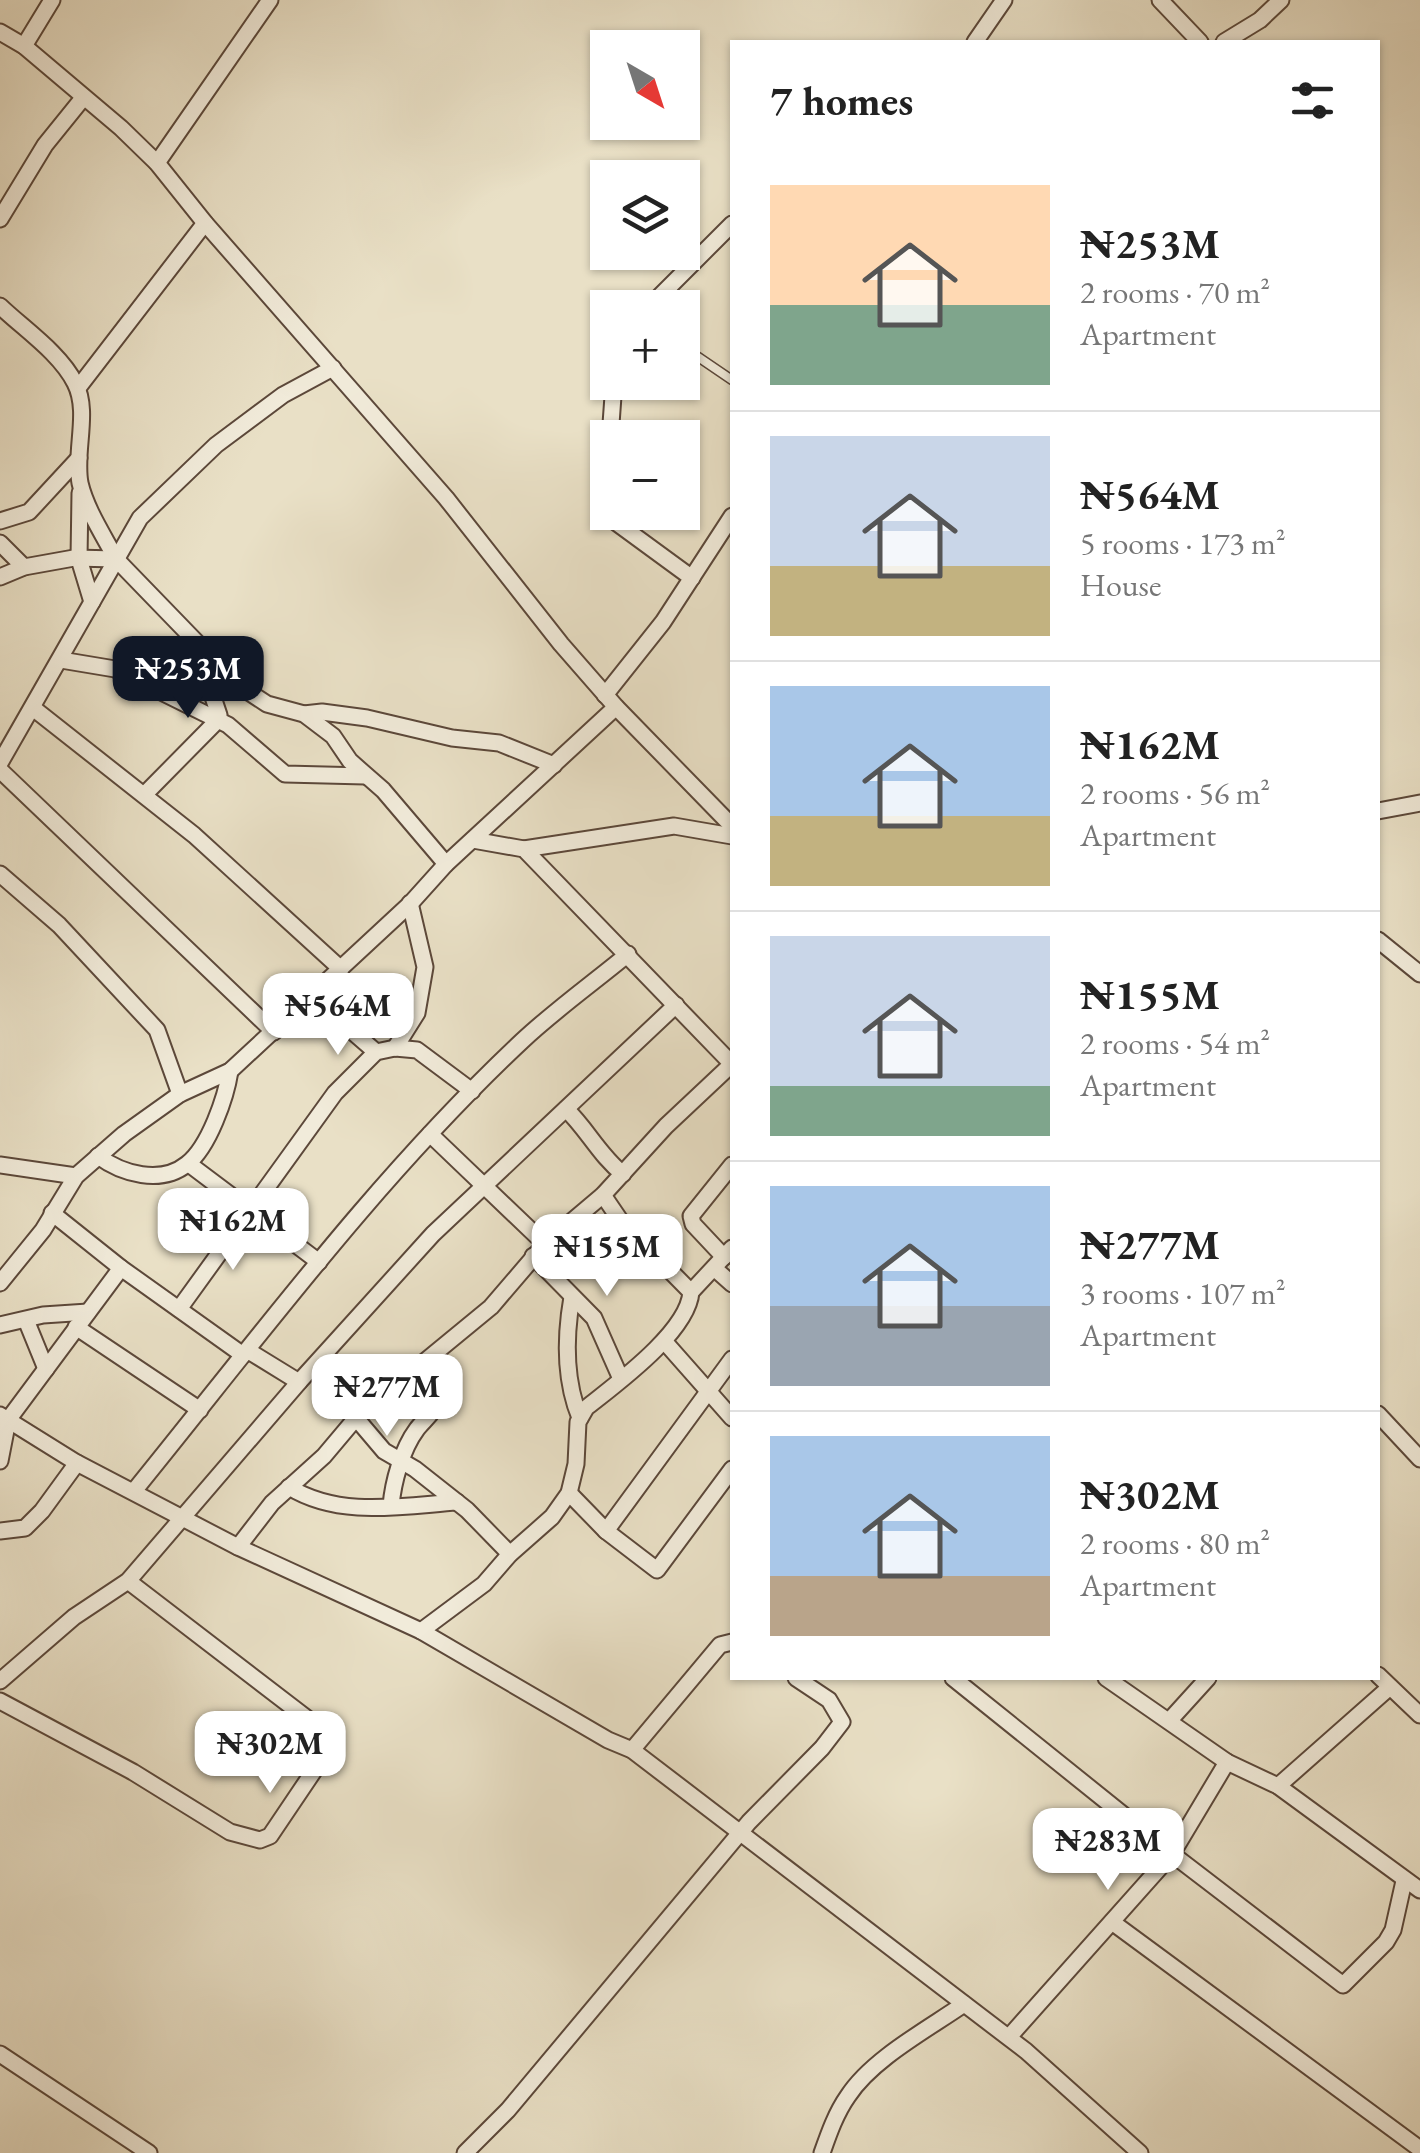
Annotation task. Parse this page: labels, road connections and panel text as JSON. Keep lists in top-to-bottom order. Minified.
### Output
{"north":"bottom right","page":{"map_buttons":["+","−"],"heading":"7 homes","list":[{"name":"₦253M","note":"2 rooms · 70 m² · Apartment"},{"name":"₦564M","note":"5 rooms · 173 m² · House"},{"name":"₦162M","note":"2 rooms · 56 m² · Apartment"},{"name":"₦155M","note":"2 rooms · 54 m² · Apartment"},{"name":"₦277M","note":"3 rooms · 107 m² · Apartment"},{"name":"₦302M","note":"2 rooms · 80 m² · Apartment"}],"price":["₦253M","₦564M","₦162M","₦155M","₦277M","₦302M","₦283M"]}}
